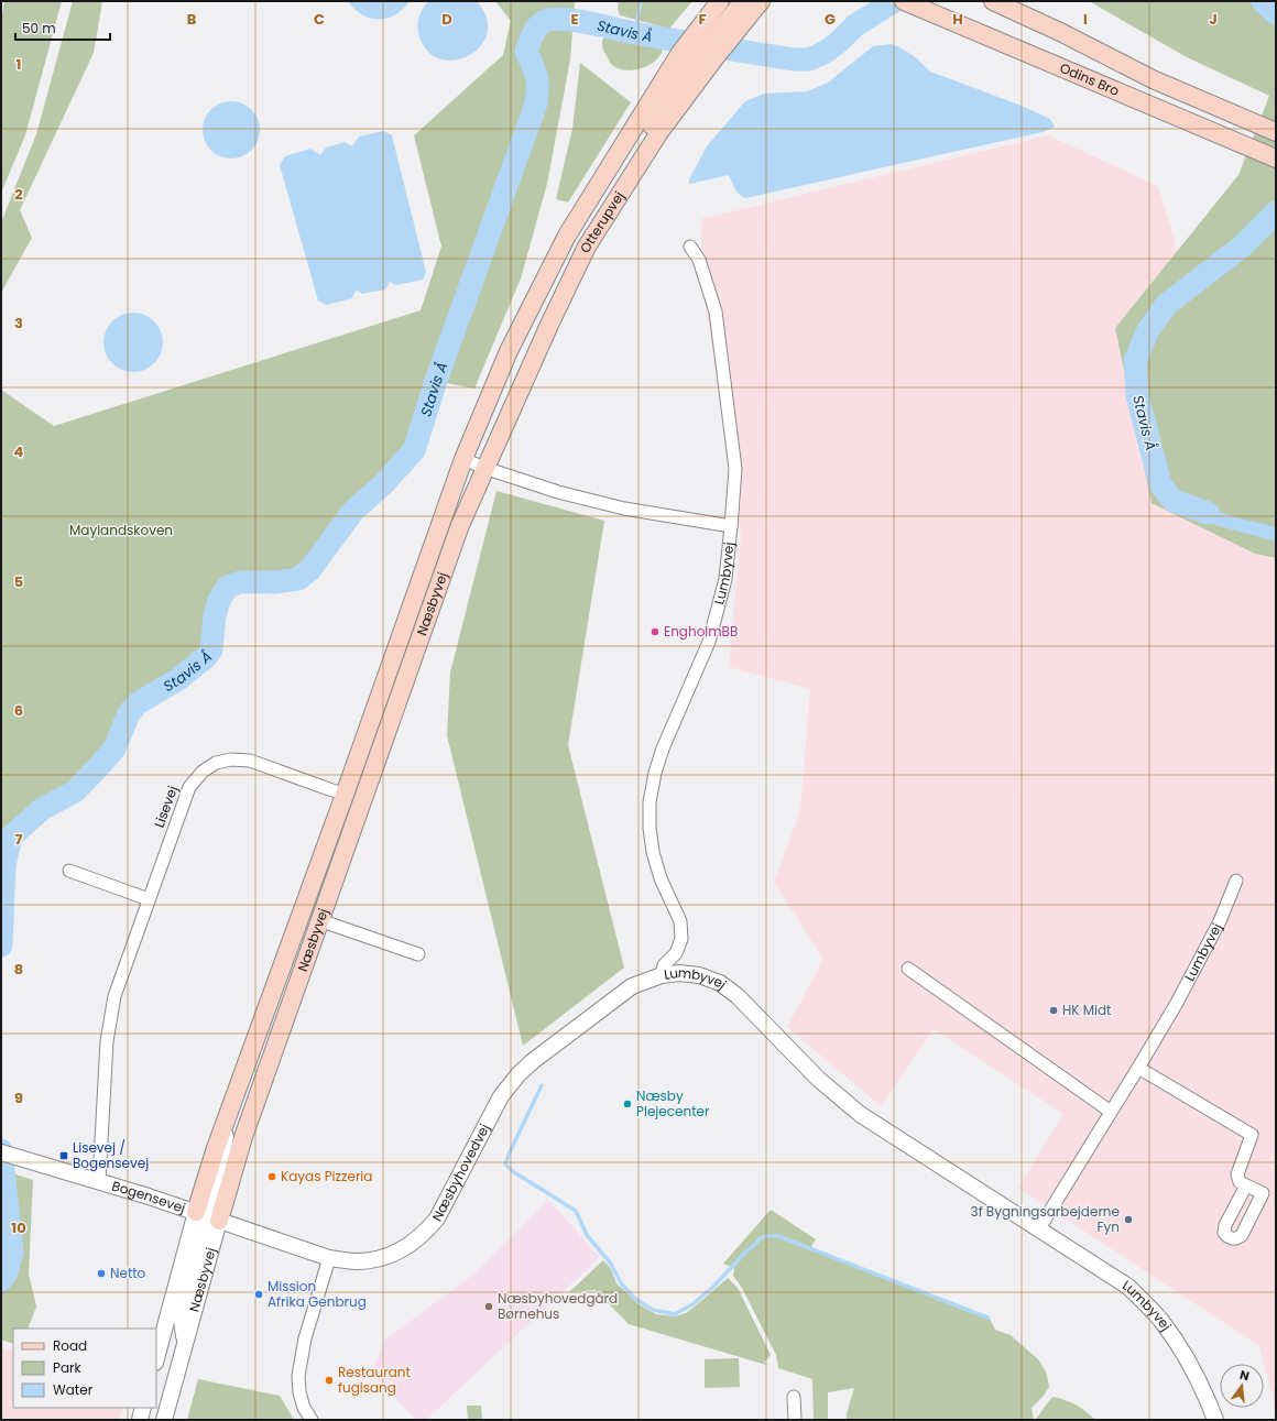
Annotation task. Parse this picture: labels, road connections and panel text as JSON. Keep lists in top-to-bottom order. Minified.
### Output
{"streets":{"main road":["Odins Bro","Otterupvej","Næsbyvej"],"street":["Lumbyvej","Lisevej","Næsbyhovedvej","Bogensevej"]},"crossings":[["Otterupvej","Lumbyvej"],["Otterupvej","Næsbyvej"],["Lumbyvej","Næsbyvej"],["Lumbyvej","Næsbyhovedvej"],["Næsbyvej","Lisevej"],["Næsbyvej","Næsbyhovedvej"],["Næsbyvej","Bogensevej"],["Lisevej","Bogensevej"],["Næsbyhovedvej","Bogensevej"]],"water":["Stavis Å"],"parks":["Maylandskoven"],"places":{"other":["EngholmBB","HK Midt","Næsby Plejecenter","Kayas Pizzeria","3f Bygningsarbejderne Fyn","Netto","Mission Afrika Genbrug","Næsbyhovedgård Børnehus","Restaurant fuglsang"],"transit":["Lisevej / Bogensevej"]},"legend":["Road","Park","Water"],"scale_bar":"50 m","north":"top","grid":{"columns":["B","C","D","E","F","G","H","I","J"],"rows":["1","2","3","4","5","6","7","8","9","10"]}}
